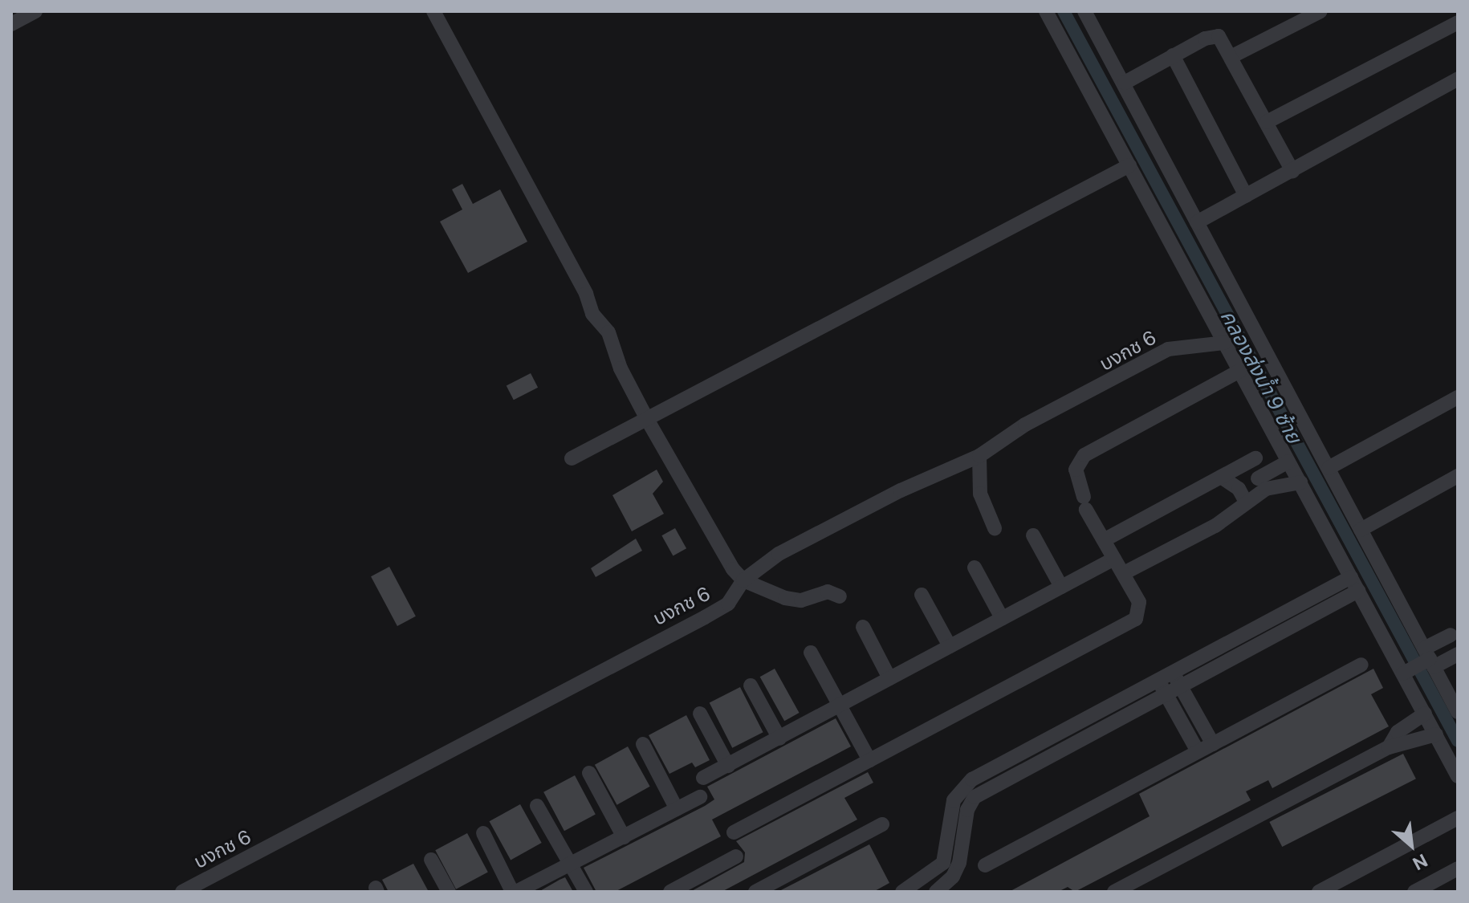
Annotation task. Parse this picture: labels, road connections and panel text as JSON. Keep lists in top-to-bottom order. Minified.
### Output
{"streets":{"street":["บงกช 6"]},"water":["คลองส่งน้ำ 9 ซ้าย"],"north":"bottom right"}
